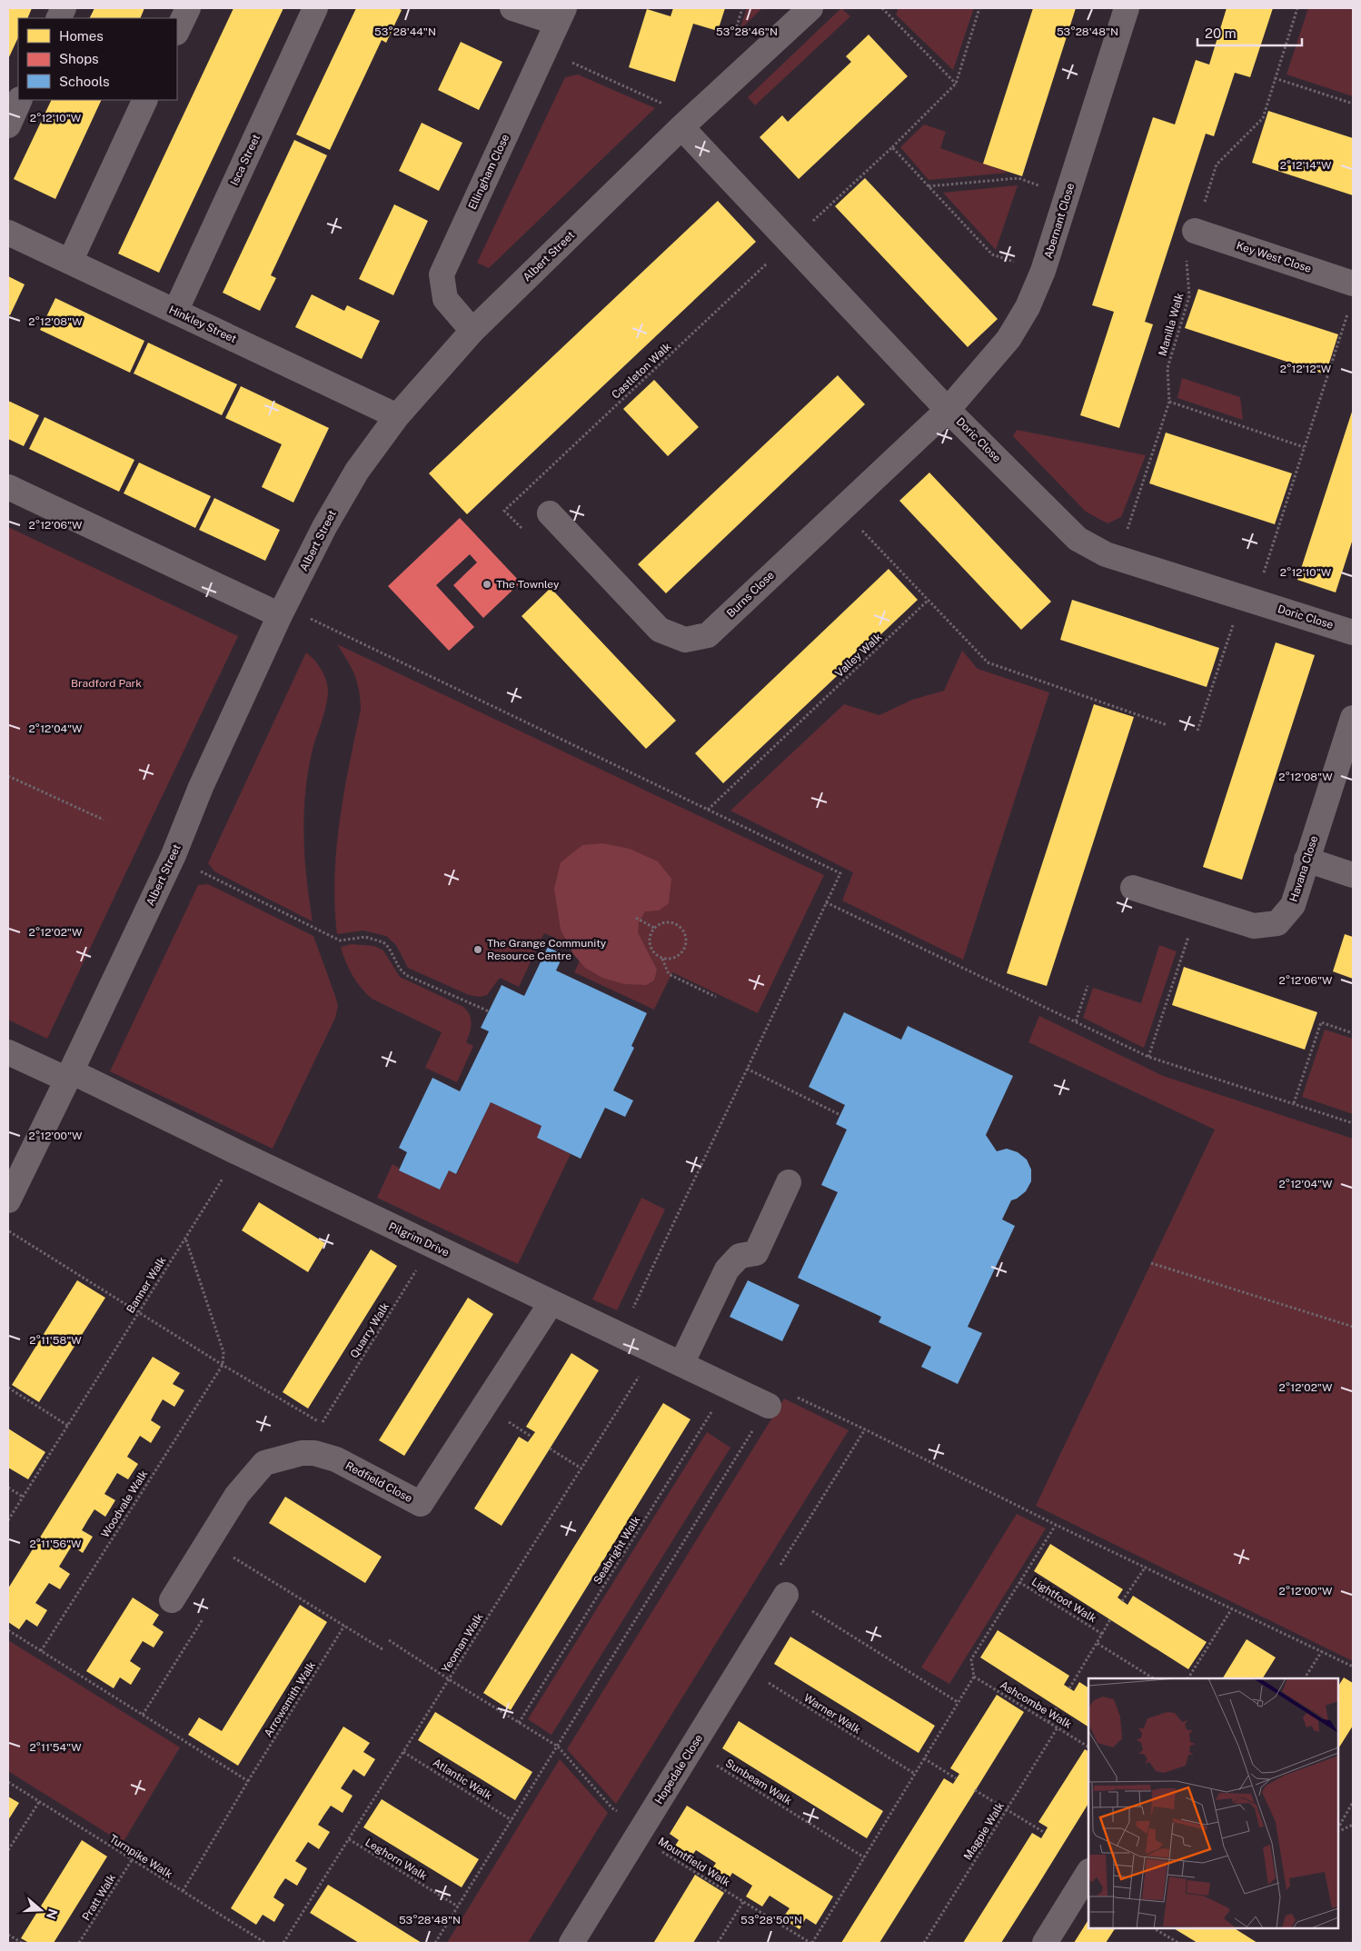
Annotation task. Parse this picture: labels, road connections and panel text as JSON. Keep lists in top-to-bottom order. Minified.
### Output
{"streets":{"street":["Isca Street","Ellingham Close","Abernant Close","Albert Street","Key West Close","Hinkley Street","Doric Close","Burns Close","Havana Close","Pilgrim Drive","Redfield Close","Hopedale Close"],"path":["Manilla Walk","Castleton Walk","Valley Walk","Banner Walk","Quarry Walk","Woodvale Walk","Seabright Walk","Lightfoot Walk","Yeoman Walk","Arrowsmith Walk","Ashcombe Walk","Warner Walk","Atlantic Walk","Sunbeam Walk","Magpie Walk","Turnpike Walk","Leghorn Walk","Mountfield Walk","Pratt Walk"]},"crossings":[["Isca Street","Hinkley Street"],["Ellingham Close","Albert Street"],["Abernant Close","Doric Close"],["Abernant Close","Burns Close"],["Albert Street","Hinkley Street"],["Albert Street","Doric Close"],["Albert Street","Pilgrim Drive"],["Key West Close","Manilla Walk"],["Manilla Walk","Doric Close"],["Castleton Walk","Doric Close"],["Doric Close","Burns Close"],["Pilgrim Drive","Banner Walk"],["Pilgrim Drive","Quarry Walk"],["Pilgrim Drive","Redfield Close"],["Pilgrim Drive","Seabright Walk"],["Pilgrim Drive","Yeoman Walk"],["Quarry Walk","Woodvale Walk"],["Seabright Walk","Mountfield Walk"],["Yeoman Walk","Atlantic Walk"],["Yeoman Walk","Leghorn Walk"],["Yeoman Walk","Mountfield Walk"],["Arrowsmith Walk","Turnpike Walk"],["Ashcombe Walk","Magpie Walk"],["Warner Walk","Hopedale Close"],["Hopedale Close","Sunbeam Walk"],["Hopedale Close","Mountfield Walk"],["Turnpike Walk","Pratt Walk"]],"parks":["Bradford Park"],"places":["The Townley","The Grange Community Resource Centre"],"legend":["Homes","Shops","Schools"],"scale_bar":"20 m","north":"right","coordinates":["53°28'44\"N","53°28'46\"N","53°28'48\"N","2°12'10\"W","2°12'14\"W","2°12'08\"W","2°12'12\"W","2°12'06\"W","2°12'04\"W","2°12'02\"W","2°12'00\"W","2°11'58\"W","2°11'56\"W","2°11'54\"W","53°28'50\"N"]}
